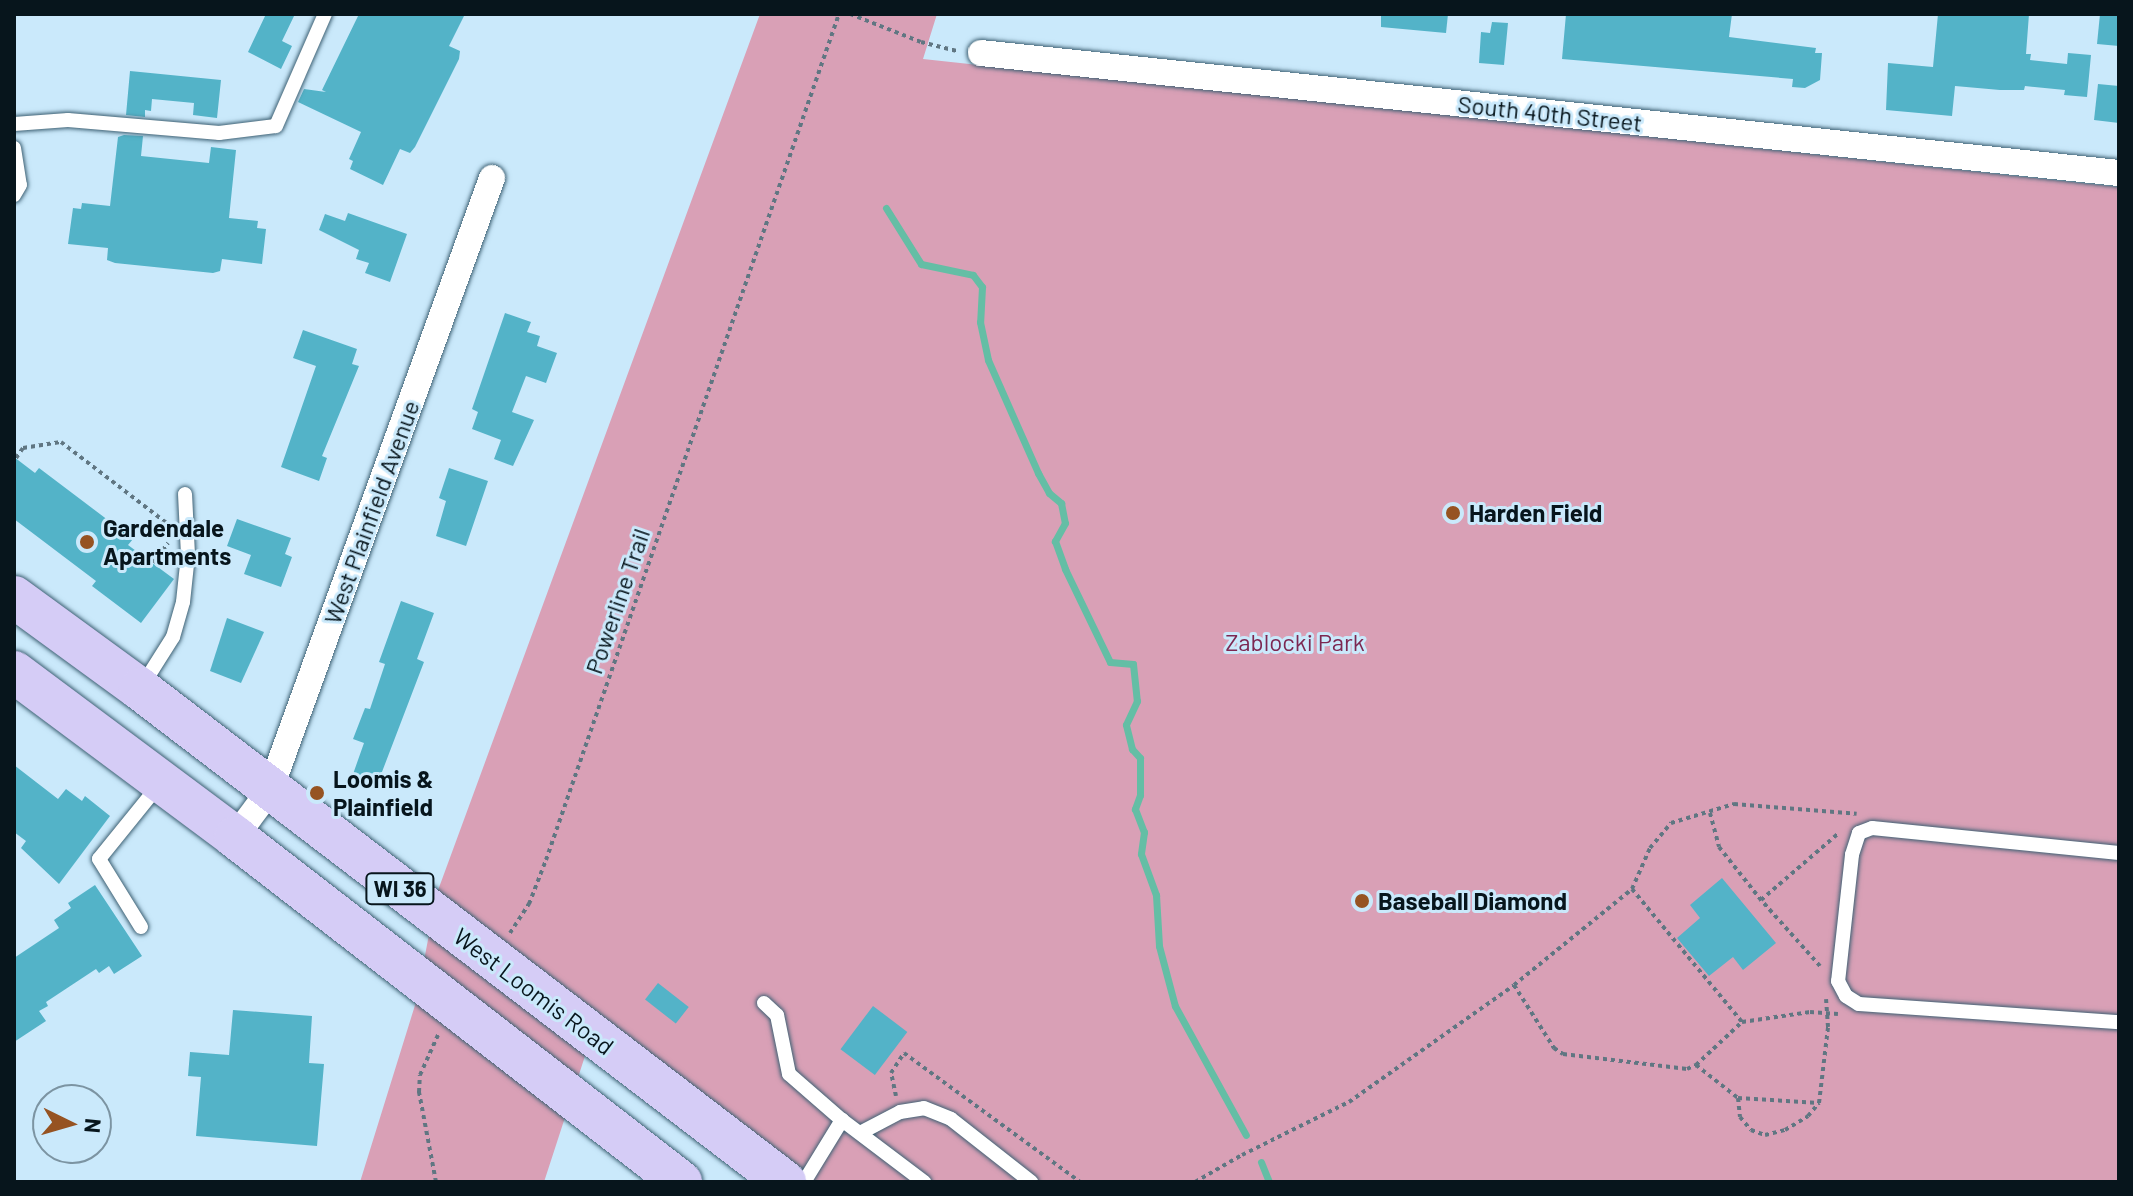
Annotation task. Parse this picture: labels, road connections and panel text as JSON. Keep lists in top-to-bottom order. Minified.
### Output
{"streets":{"main road":["WI 36","West Loomis Road"],"street":["South 40th Street","West Plainfield Avenue"],"path":["Powerline Trail"]},"crossings":[["West Plainfield Avenue","WI 36"],["West Plainfield Avenue","West Loomis Road"],["Powerline Trail","West Loomis Road"]],"parks":["Zablocki Park"],"places":["Harden Field","Gardendale Apartments","Loomis & Plainfield","Baseball Diamond"],"north":"right"}
